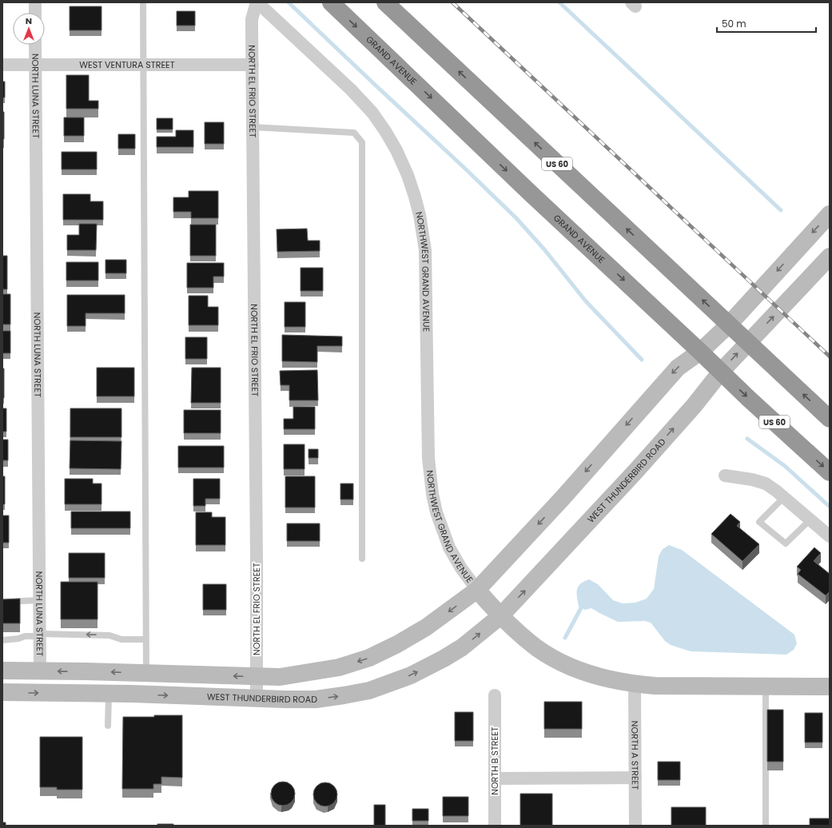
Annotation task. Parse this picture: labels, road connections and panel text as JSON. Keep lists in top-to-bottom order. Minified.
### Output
{"streets":{"highway":["GRAND AVENUE","US 60"],"main road":["WEST THUNDERBIRD ROAD"],"street":["WEST VENTURA STREET","NORTH EL FRIO STREET","NORTH LUNA STREET","NORTHWEST GRAND AVENUE","NORTH A STREET","NORTH B STREET"]},"crossings":[["GRAND AVENUE","WEST THUNDERBIRD ROAD"],["WEST VENTURA STREET","NORTH EL FRIO STREET"],["WEST VENTURA STREET","NORTH LUNA STREET"],["NORTH EL FRIO STREET","NORTHWEST GRAND AVENUE"],["NORTH EL FRIO STREET","WEST THUNDERBIRD ROAD"],["US 60","WEST THUNDERBIRD ROAD"]],"scale_bar":"50 m","north":"top"}
